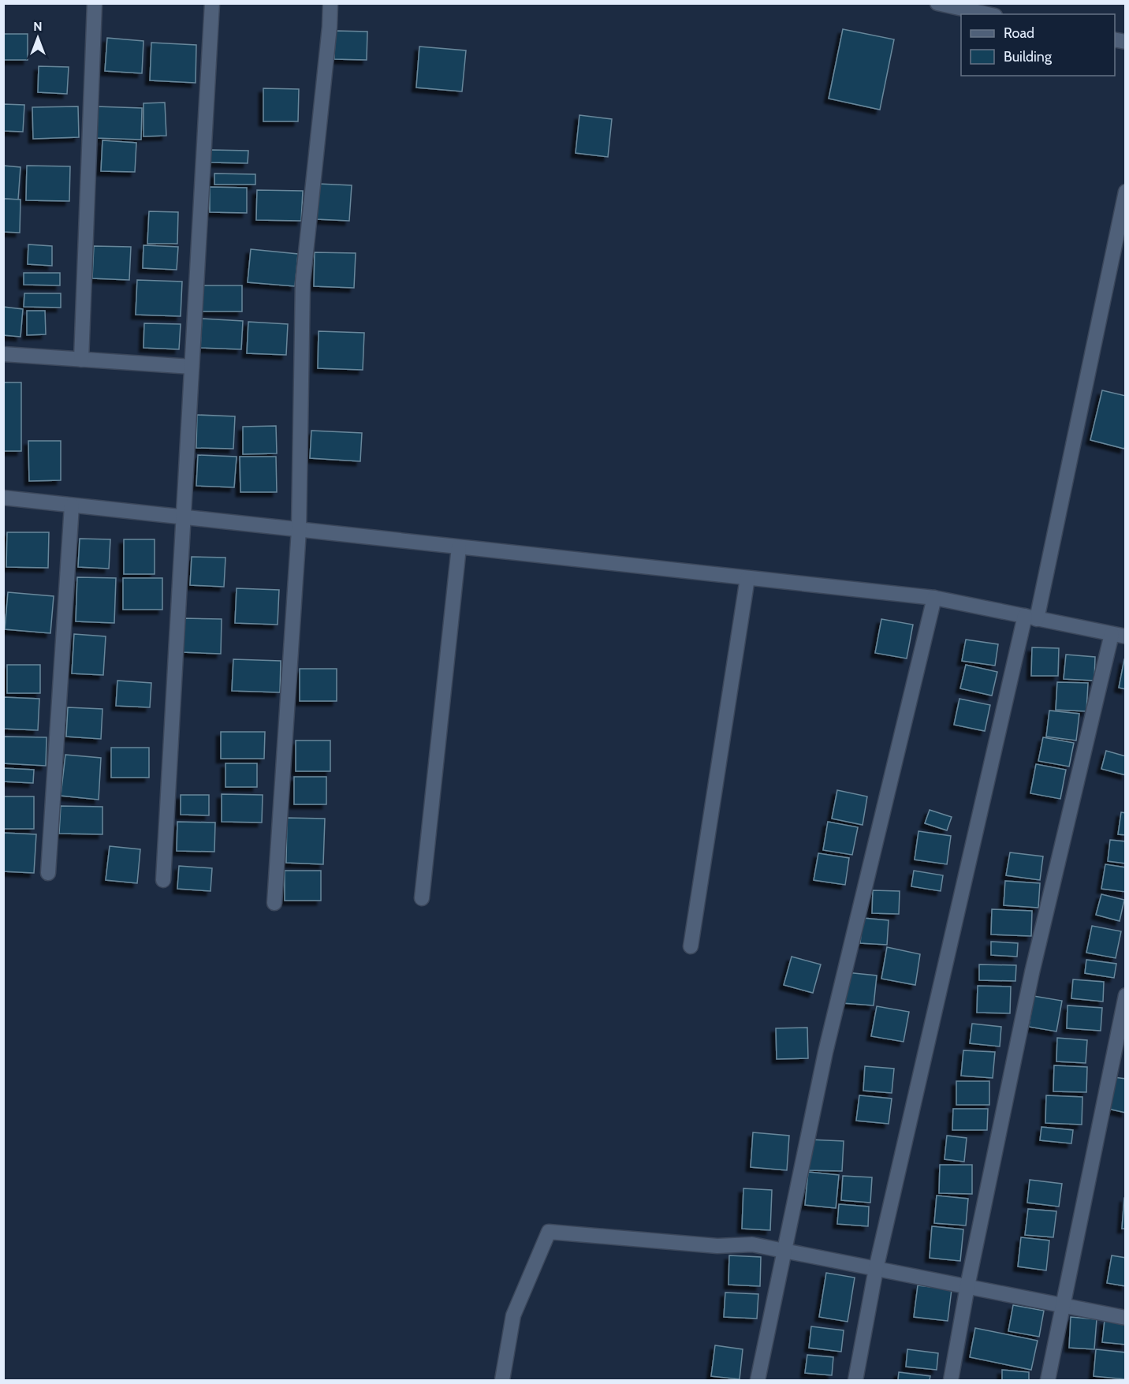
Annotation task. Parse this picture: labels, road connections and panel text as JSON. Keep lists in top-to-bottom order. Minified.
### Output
{"legend":["Road","Building"],"north":"top"}
